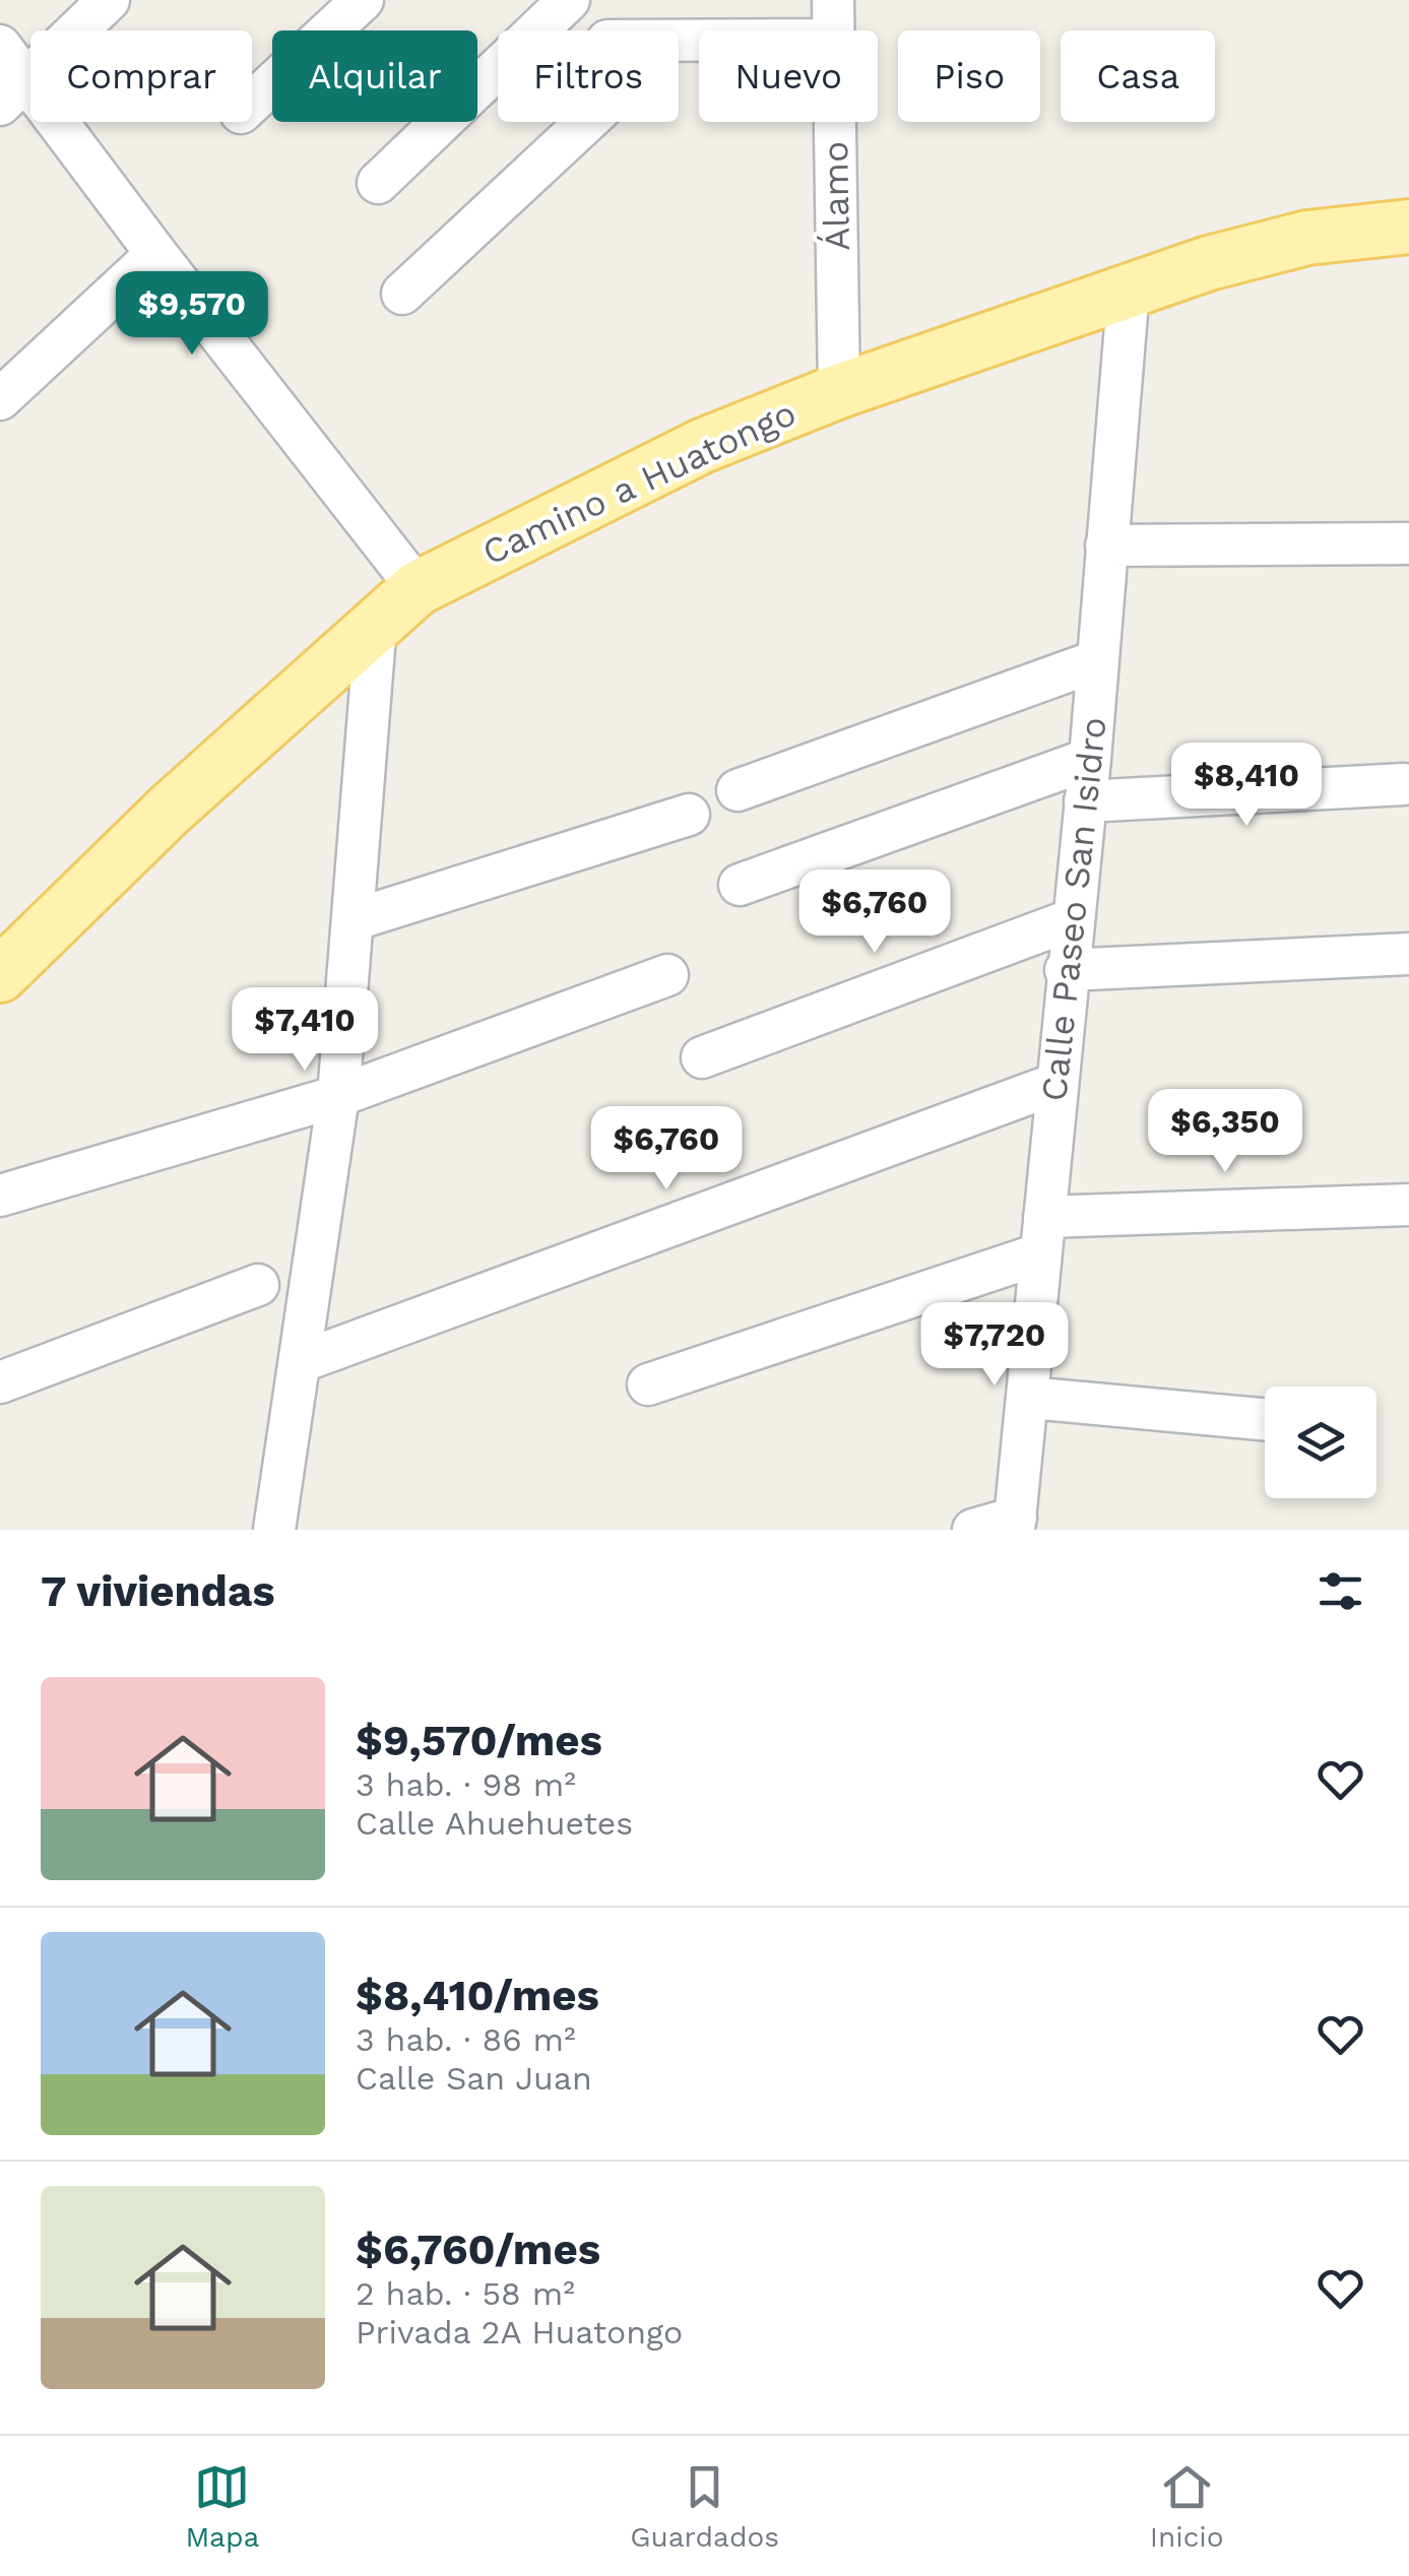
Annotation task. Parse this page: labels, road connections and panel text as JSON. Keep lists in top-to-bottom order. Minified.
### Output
{"streets":{"main road":["Camino a Huatongo"],"street":["Álamo","Calle Paseo San Isidro"]},"crossings":[["Álamo","Camino a Huatongo"],["Camino a Huatongo","Calle Paseo San Isidro"]],"page":{"chip":["Comprar","Alquilar","Filtros","Nuevo","Piso","Casa"],"price":["$9,570","$8,410","$6,760","$7,410","$6,350","$6,760","$7,720"],"heading":"7 viviendas","list":[{"name":"$9,570/mes","note":"3 hab. · 98 m² · Calle Ahuehuetes"},{"name":"$8,410/mes","note":"3 hab. · 86 m² · Calle San Juan"},{"name":"$6,760/mes","note":"2 hab. · 58 m² · Privada 2A Huatongo"}],"tabs":["Mapa","Guardados","Inicio"]}}
